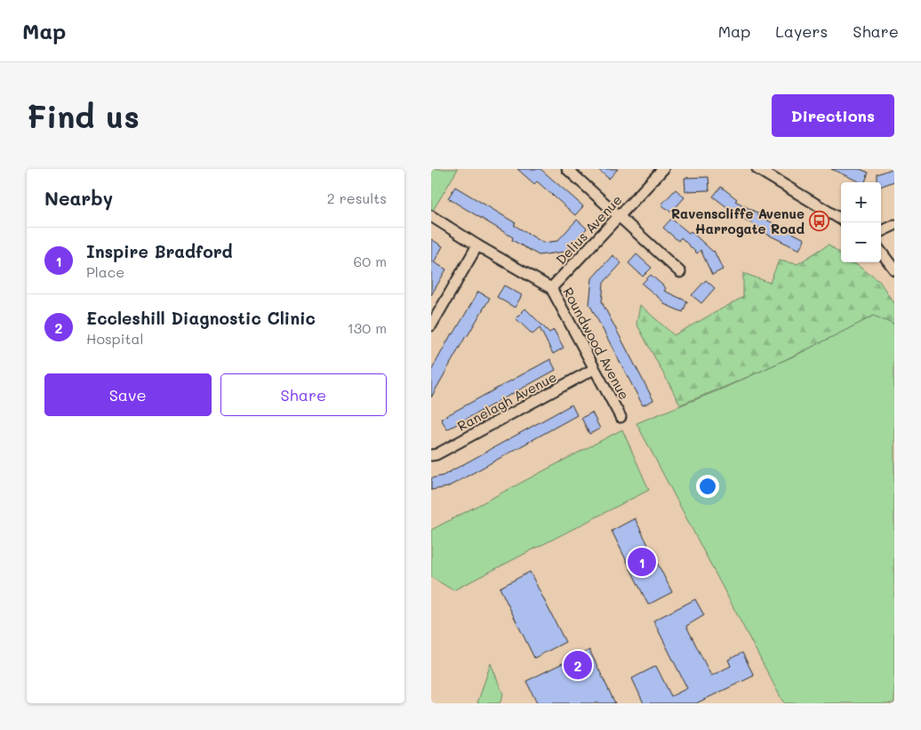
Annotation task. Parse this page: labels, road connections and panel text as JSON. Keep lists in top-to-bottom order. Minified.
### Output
{"streets":{"street":["Delius Avenue","Roundwood Avenue","Ranelagh Avenue"]},"crossings":[["Delius Avenue","Roundwood Avenue"],["Roundwood Avenue","Ranelagh Avenue"]],"places":{"bus stop":["Ravenscliffe Avenue Harrogate Road"]},"page":{"header":"Map","nav":["Map","Layers","Share"],"buttons":["Directions",["Save","Share"]],"title":"Find us","heading":["Nearby","2 results"],"map_buttons":["+","−"],"list":[{"mark":"1","name":"Inspire Bradford","note":"Place","value":"60 m"},{"mark":"2","name":"Eccleshill Diagnostic Clinic","note":"Hospital","value":"130 m"}],"pins":["1","2"]}}
